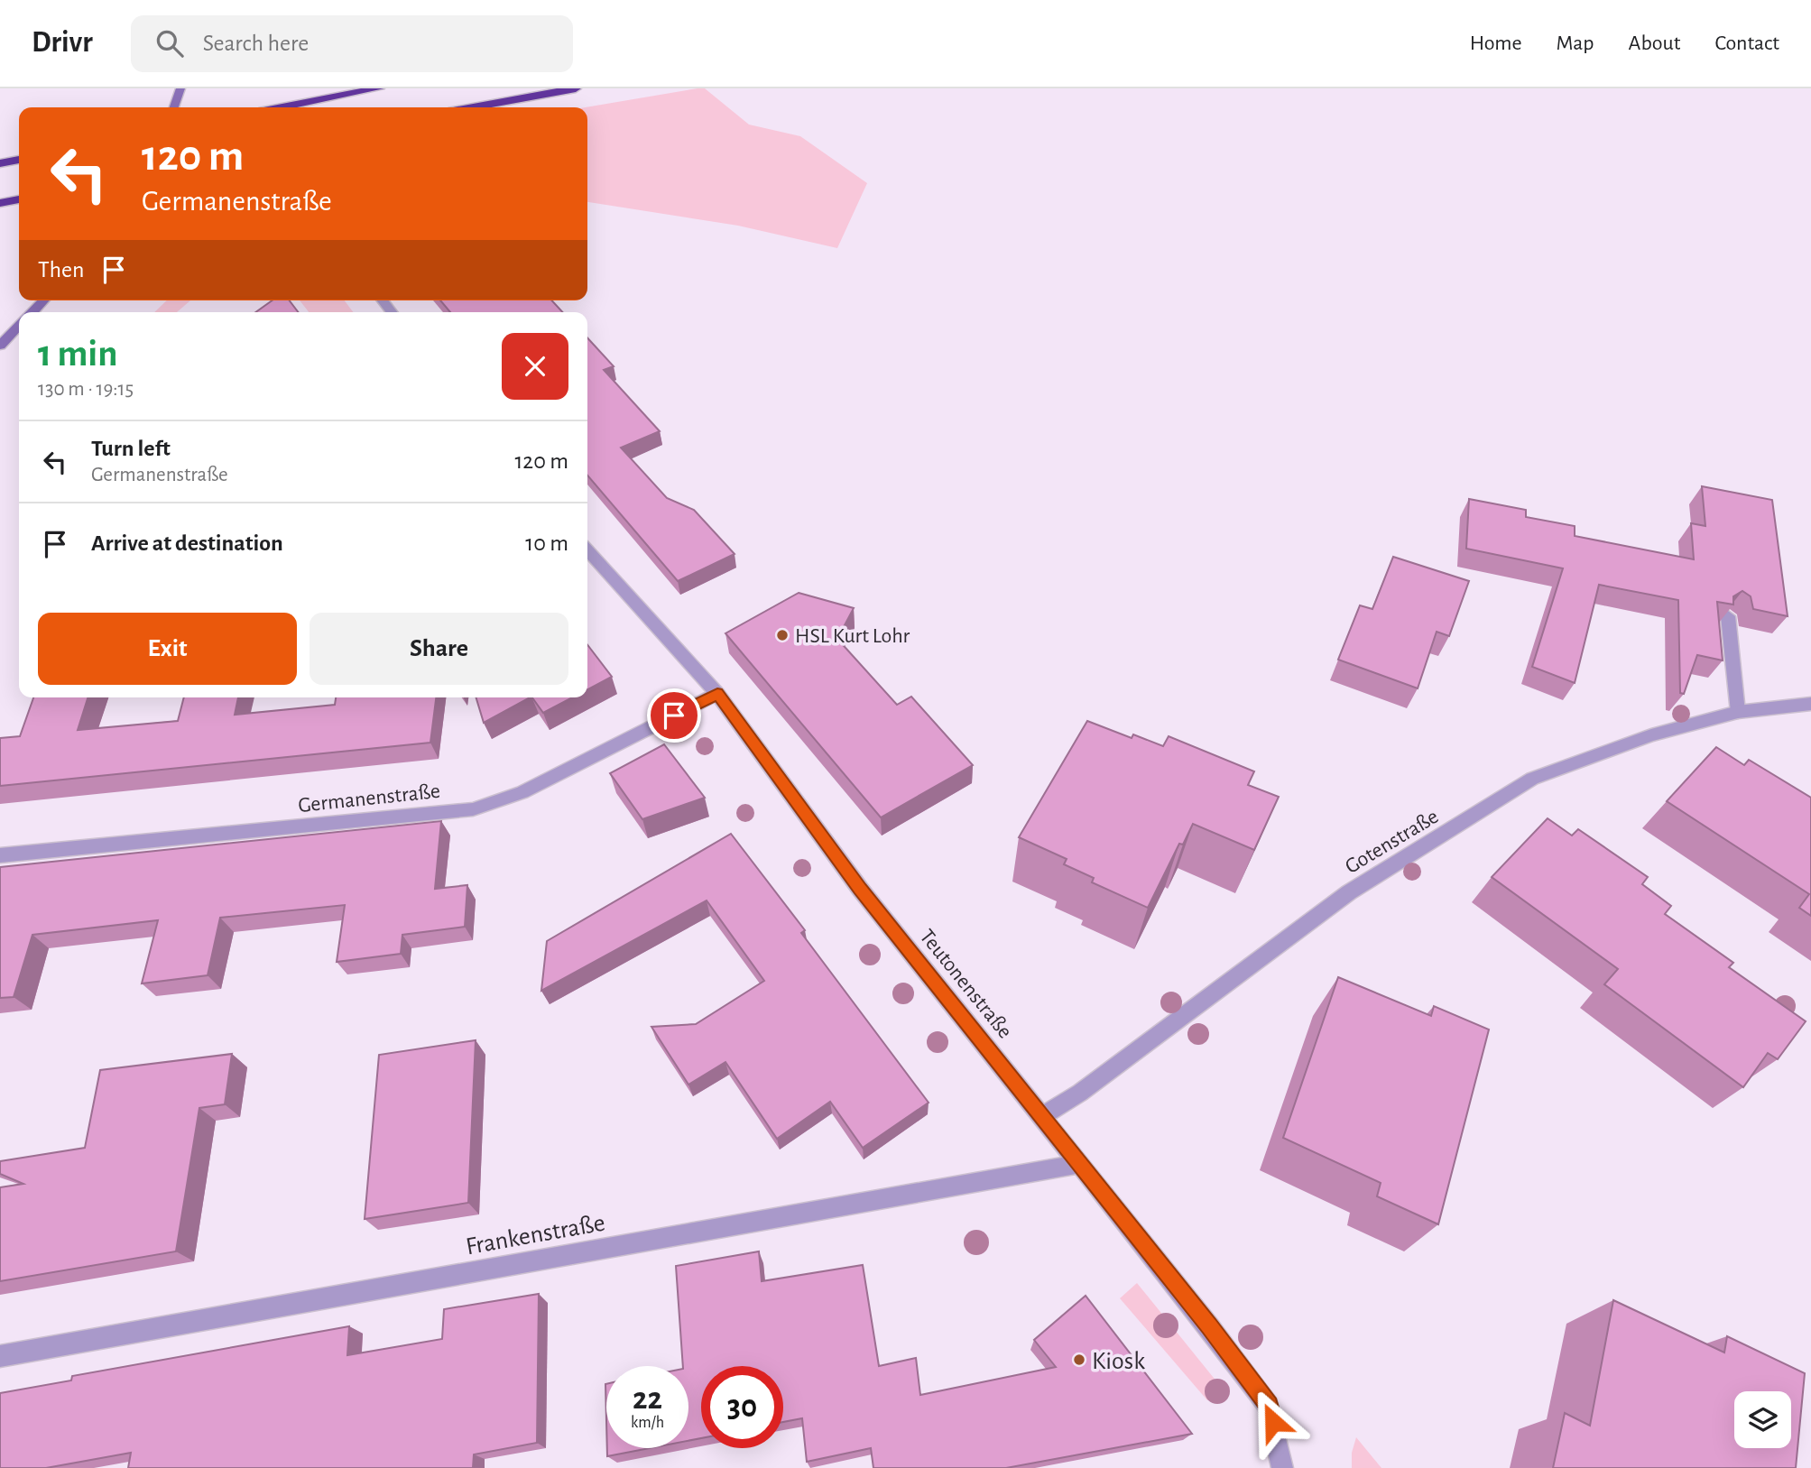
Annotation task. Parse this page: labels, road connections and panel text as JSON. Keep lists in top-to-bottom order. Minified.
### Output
{"streets":{"street":["Germanenstraße","Gotenstraße","Teutonenstraße","Frankenstraße"]},"crossings":[["Germanenstraße","Teutonenstraße"],["Gotenstraße","Teutonenstraße"],["Teutonenstraße","Frankenstraße"]],"places":["HSL Kurt Lohr","Kiosk"],"page":{"header":"Drivr","search":"Search here","nav":["Home","Map","About","Contact"],"turn":["120 m","Germanenstraße"],"then":"Then","heading":["1 min","130 m · 19:15"],"list":[{"name":"Turn left","note":"Germanenstraße","value":"120 m"},{"name":"Arrive at destination","value":"10 m"}],"buttons":["Exit","Share"],"speed":"22 km/h","limit":"30"}}
